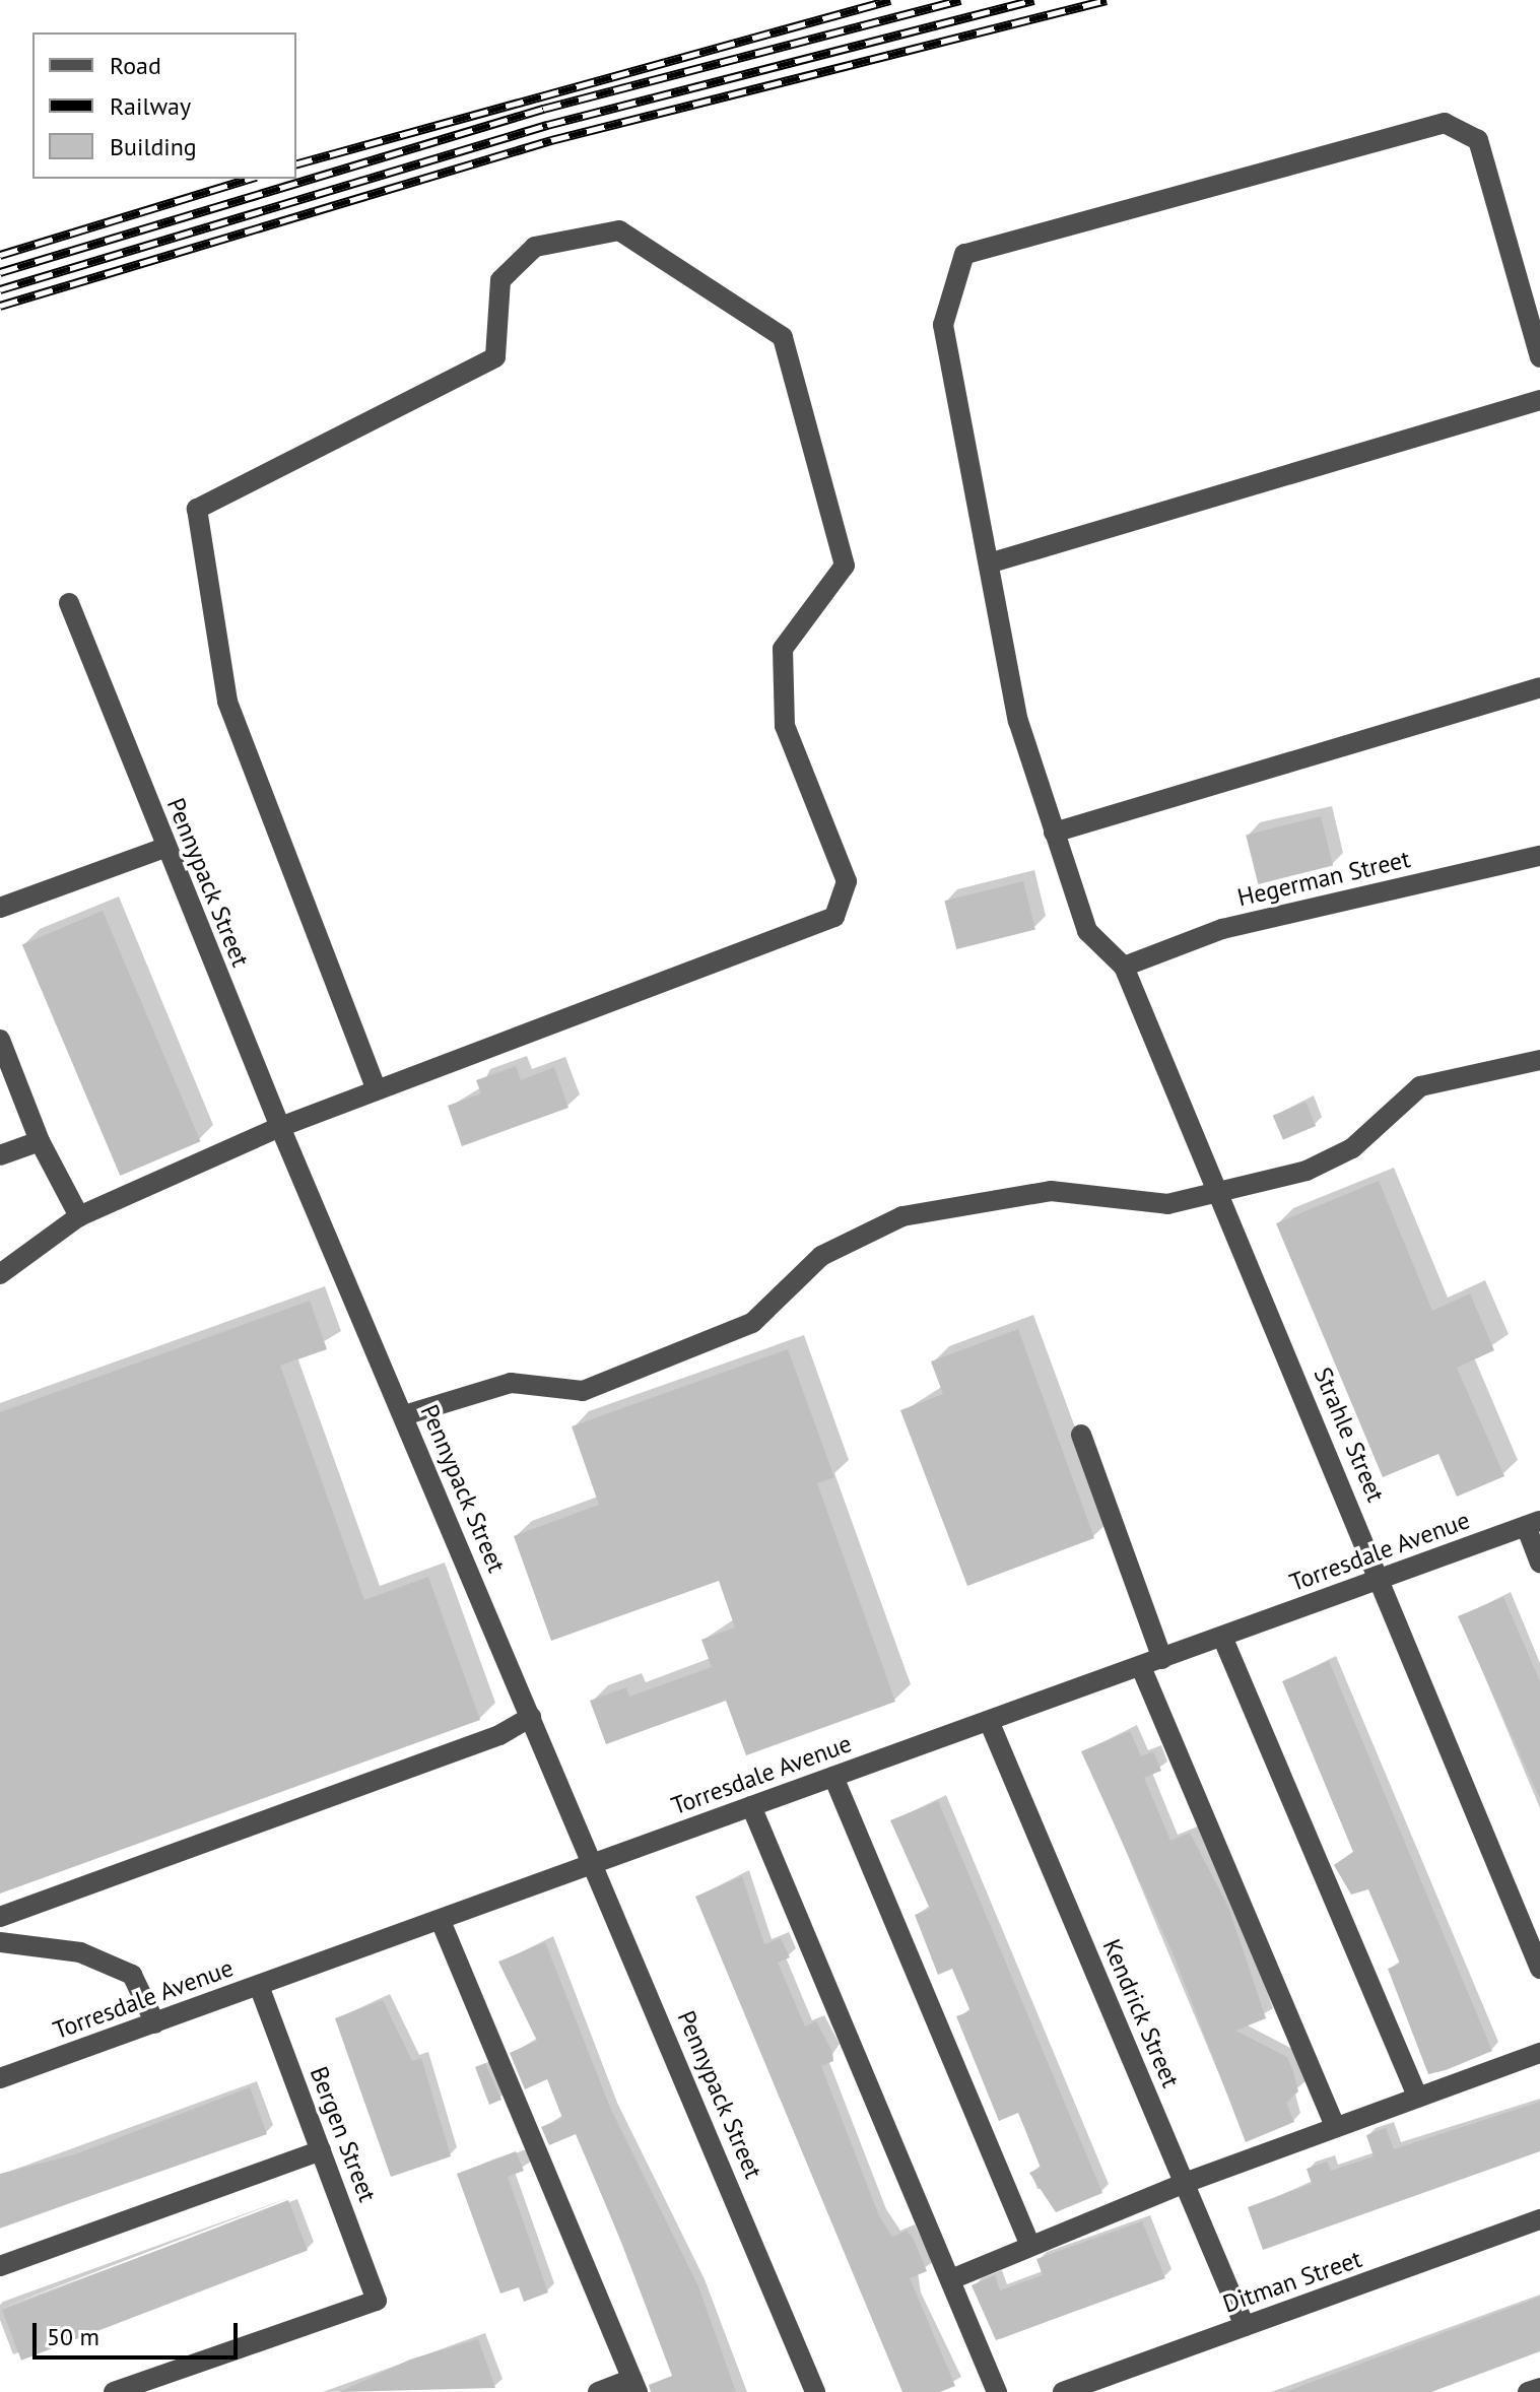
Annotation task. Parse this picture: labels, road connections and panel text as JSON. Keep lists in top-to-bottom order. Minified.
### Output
{"streets":{"street":["Hegerman Street","Pennypack Street","Strahle Street","Torresdale Avenue","Kendrick Street","Bergen Street","Ditman Street"]},"crossings":[["Hegerman Street","Strahle Street"],["Pennypack Street","Torresdale Avenue"],["Strahle Street","Torresdale Avenue"],["Torresdale Avenue","Kendrick Street"],["Torresdale Avenue","Bergen Street"],["Kendrick Street","Ditman Street"]],"legend":["Road","Railway","Building"],"scale_bar":"50 m"}
